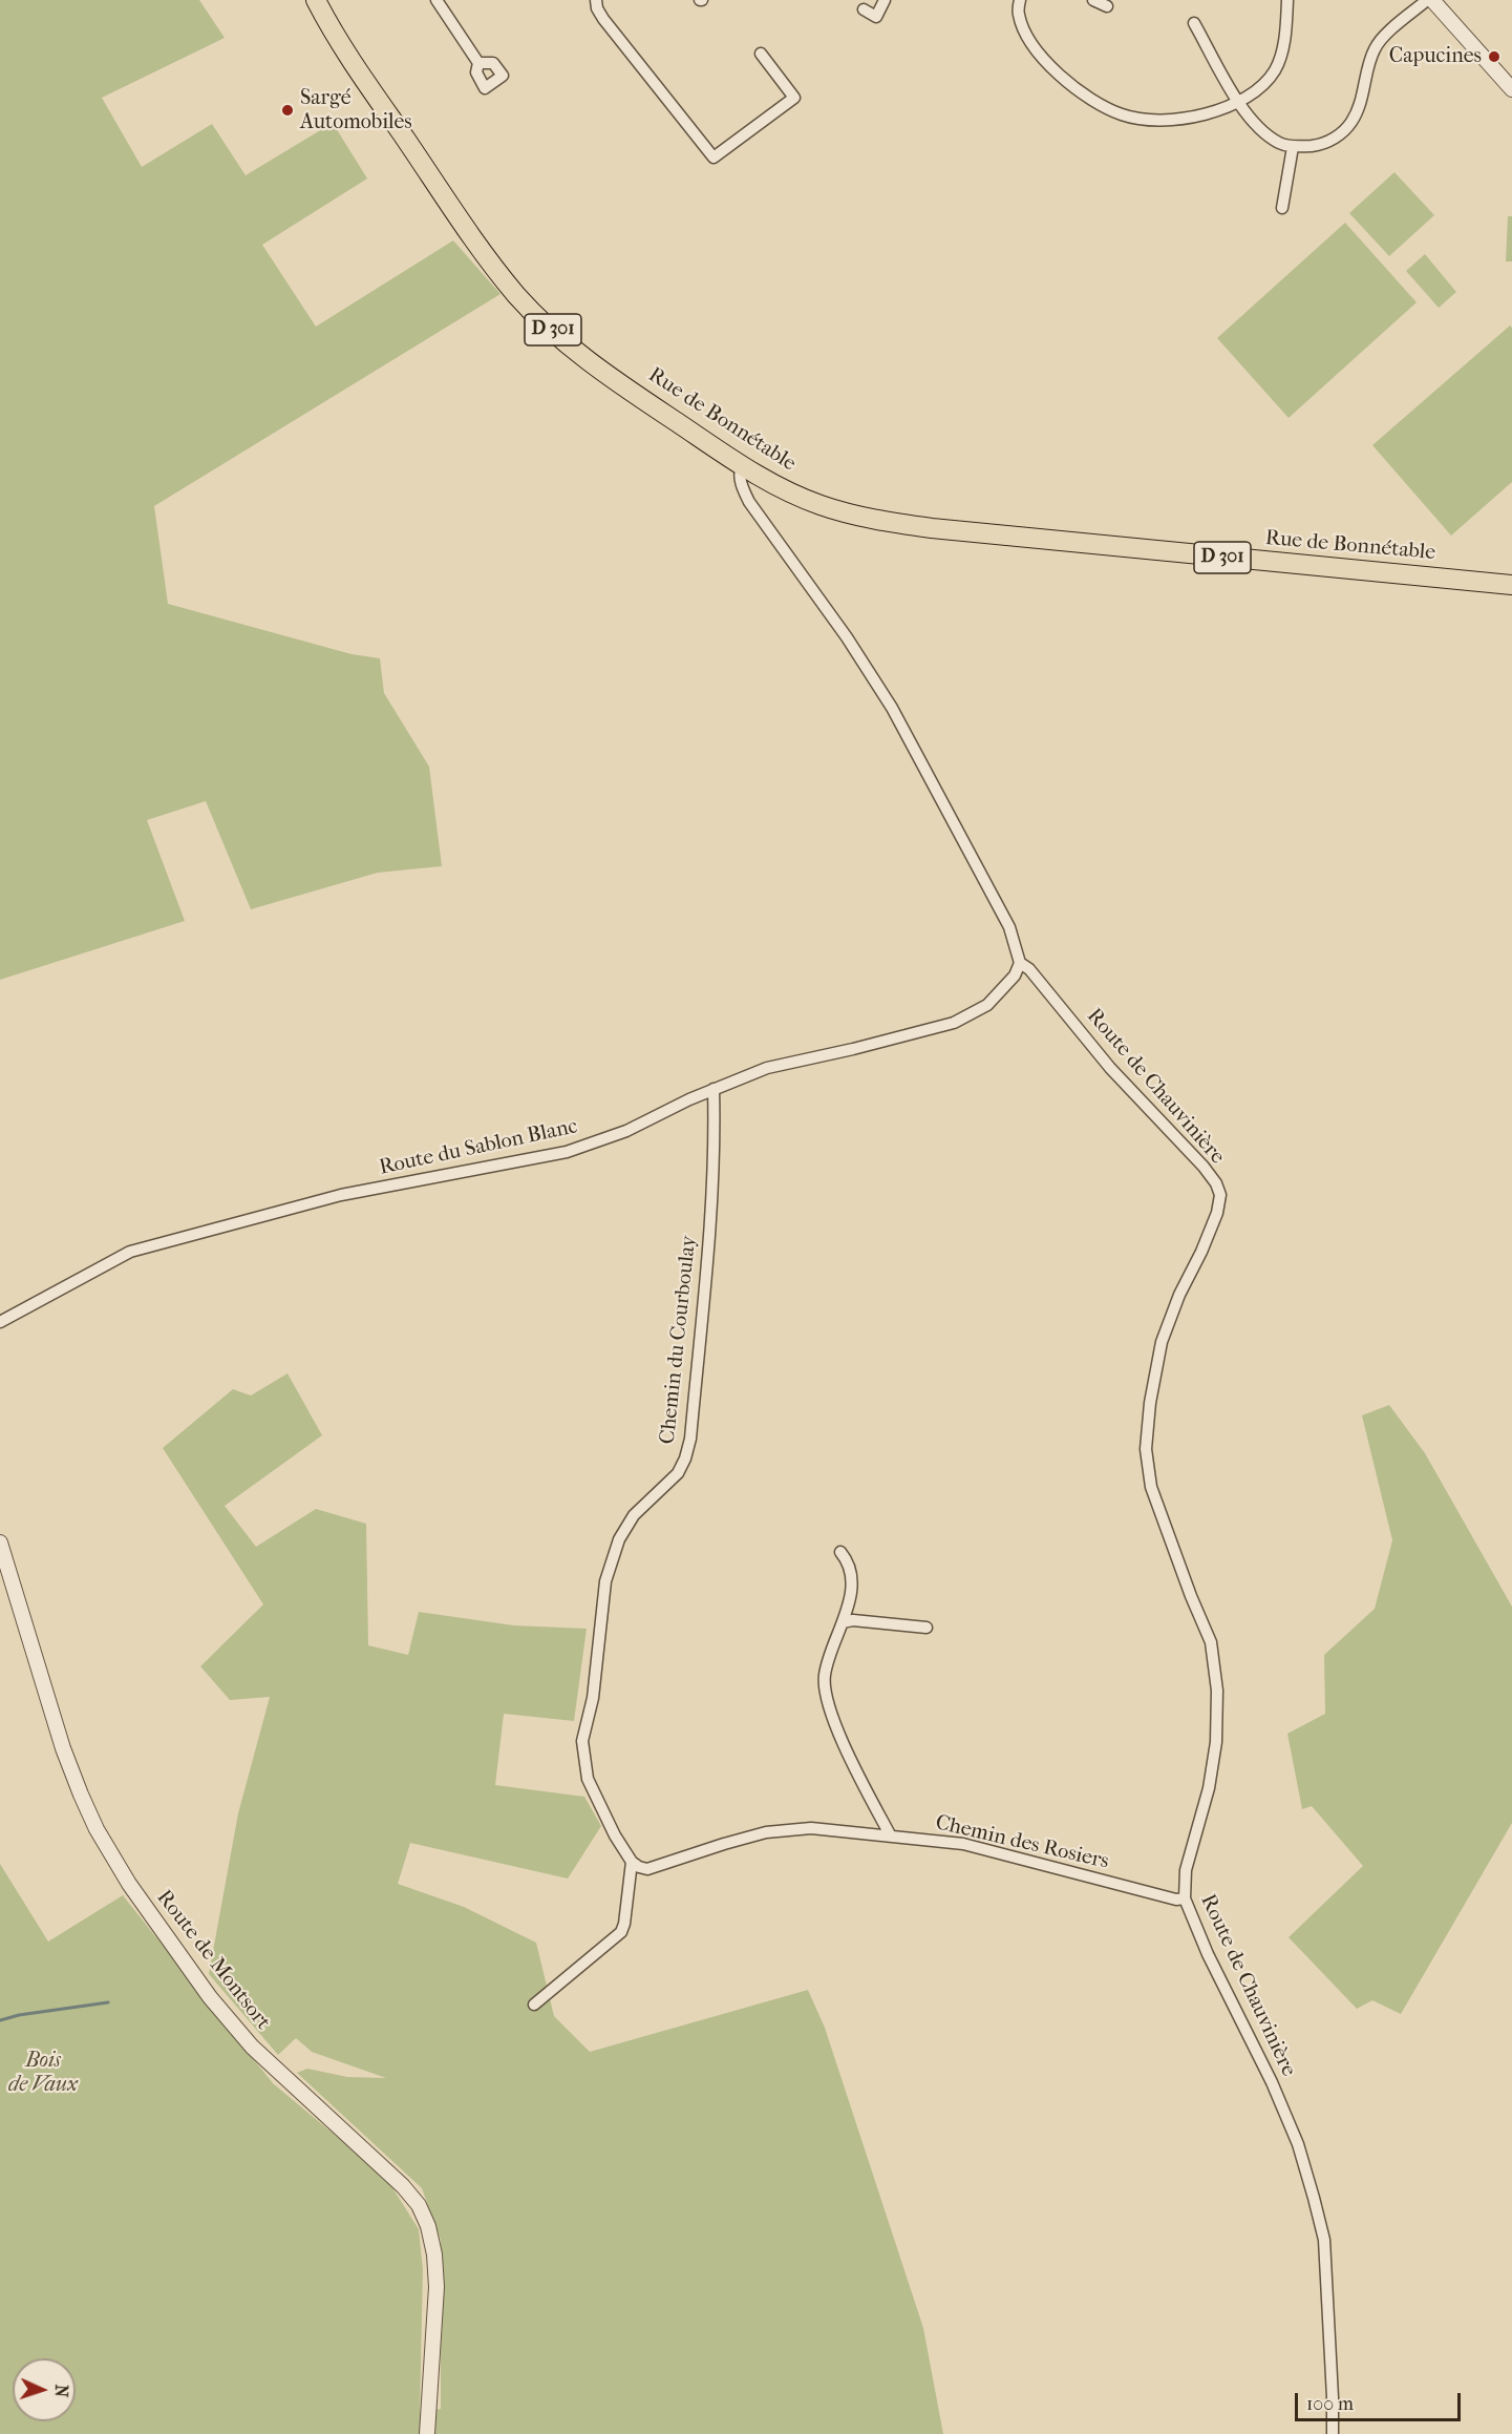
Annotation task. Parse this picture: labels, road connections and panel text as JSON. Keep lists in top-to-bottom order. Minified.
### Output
{"streets":{"main road":["D 301","Rue de Bonnétable"],"street":["Route de Chauvinière","Route du Sablon Blanc","Chemin du Courboulay","Chemin des Rosiers","Route de Montsort"]},"crossings":[["Rue de Bonnétable","Route de Chauvinière"],["Route de Chauvinière","Route du Sablon Blanc"],["Route de Chauvinière","Chemin des Rosiers"],["Route du Sablon Blanc","Chemin du Courboulay"],["Chemin du Courboulay","Chemin des Rosiers"]],"parks":["Bois de Vaux"],"places":["Capucines","Sargé Automobiles"],"scale_bar":"100 m","north":"right"}
